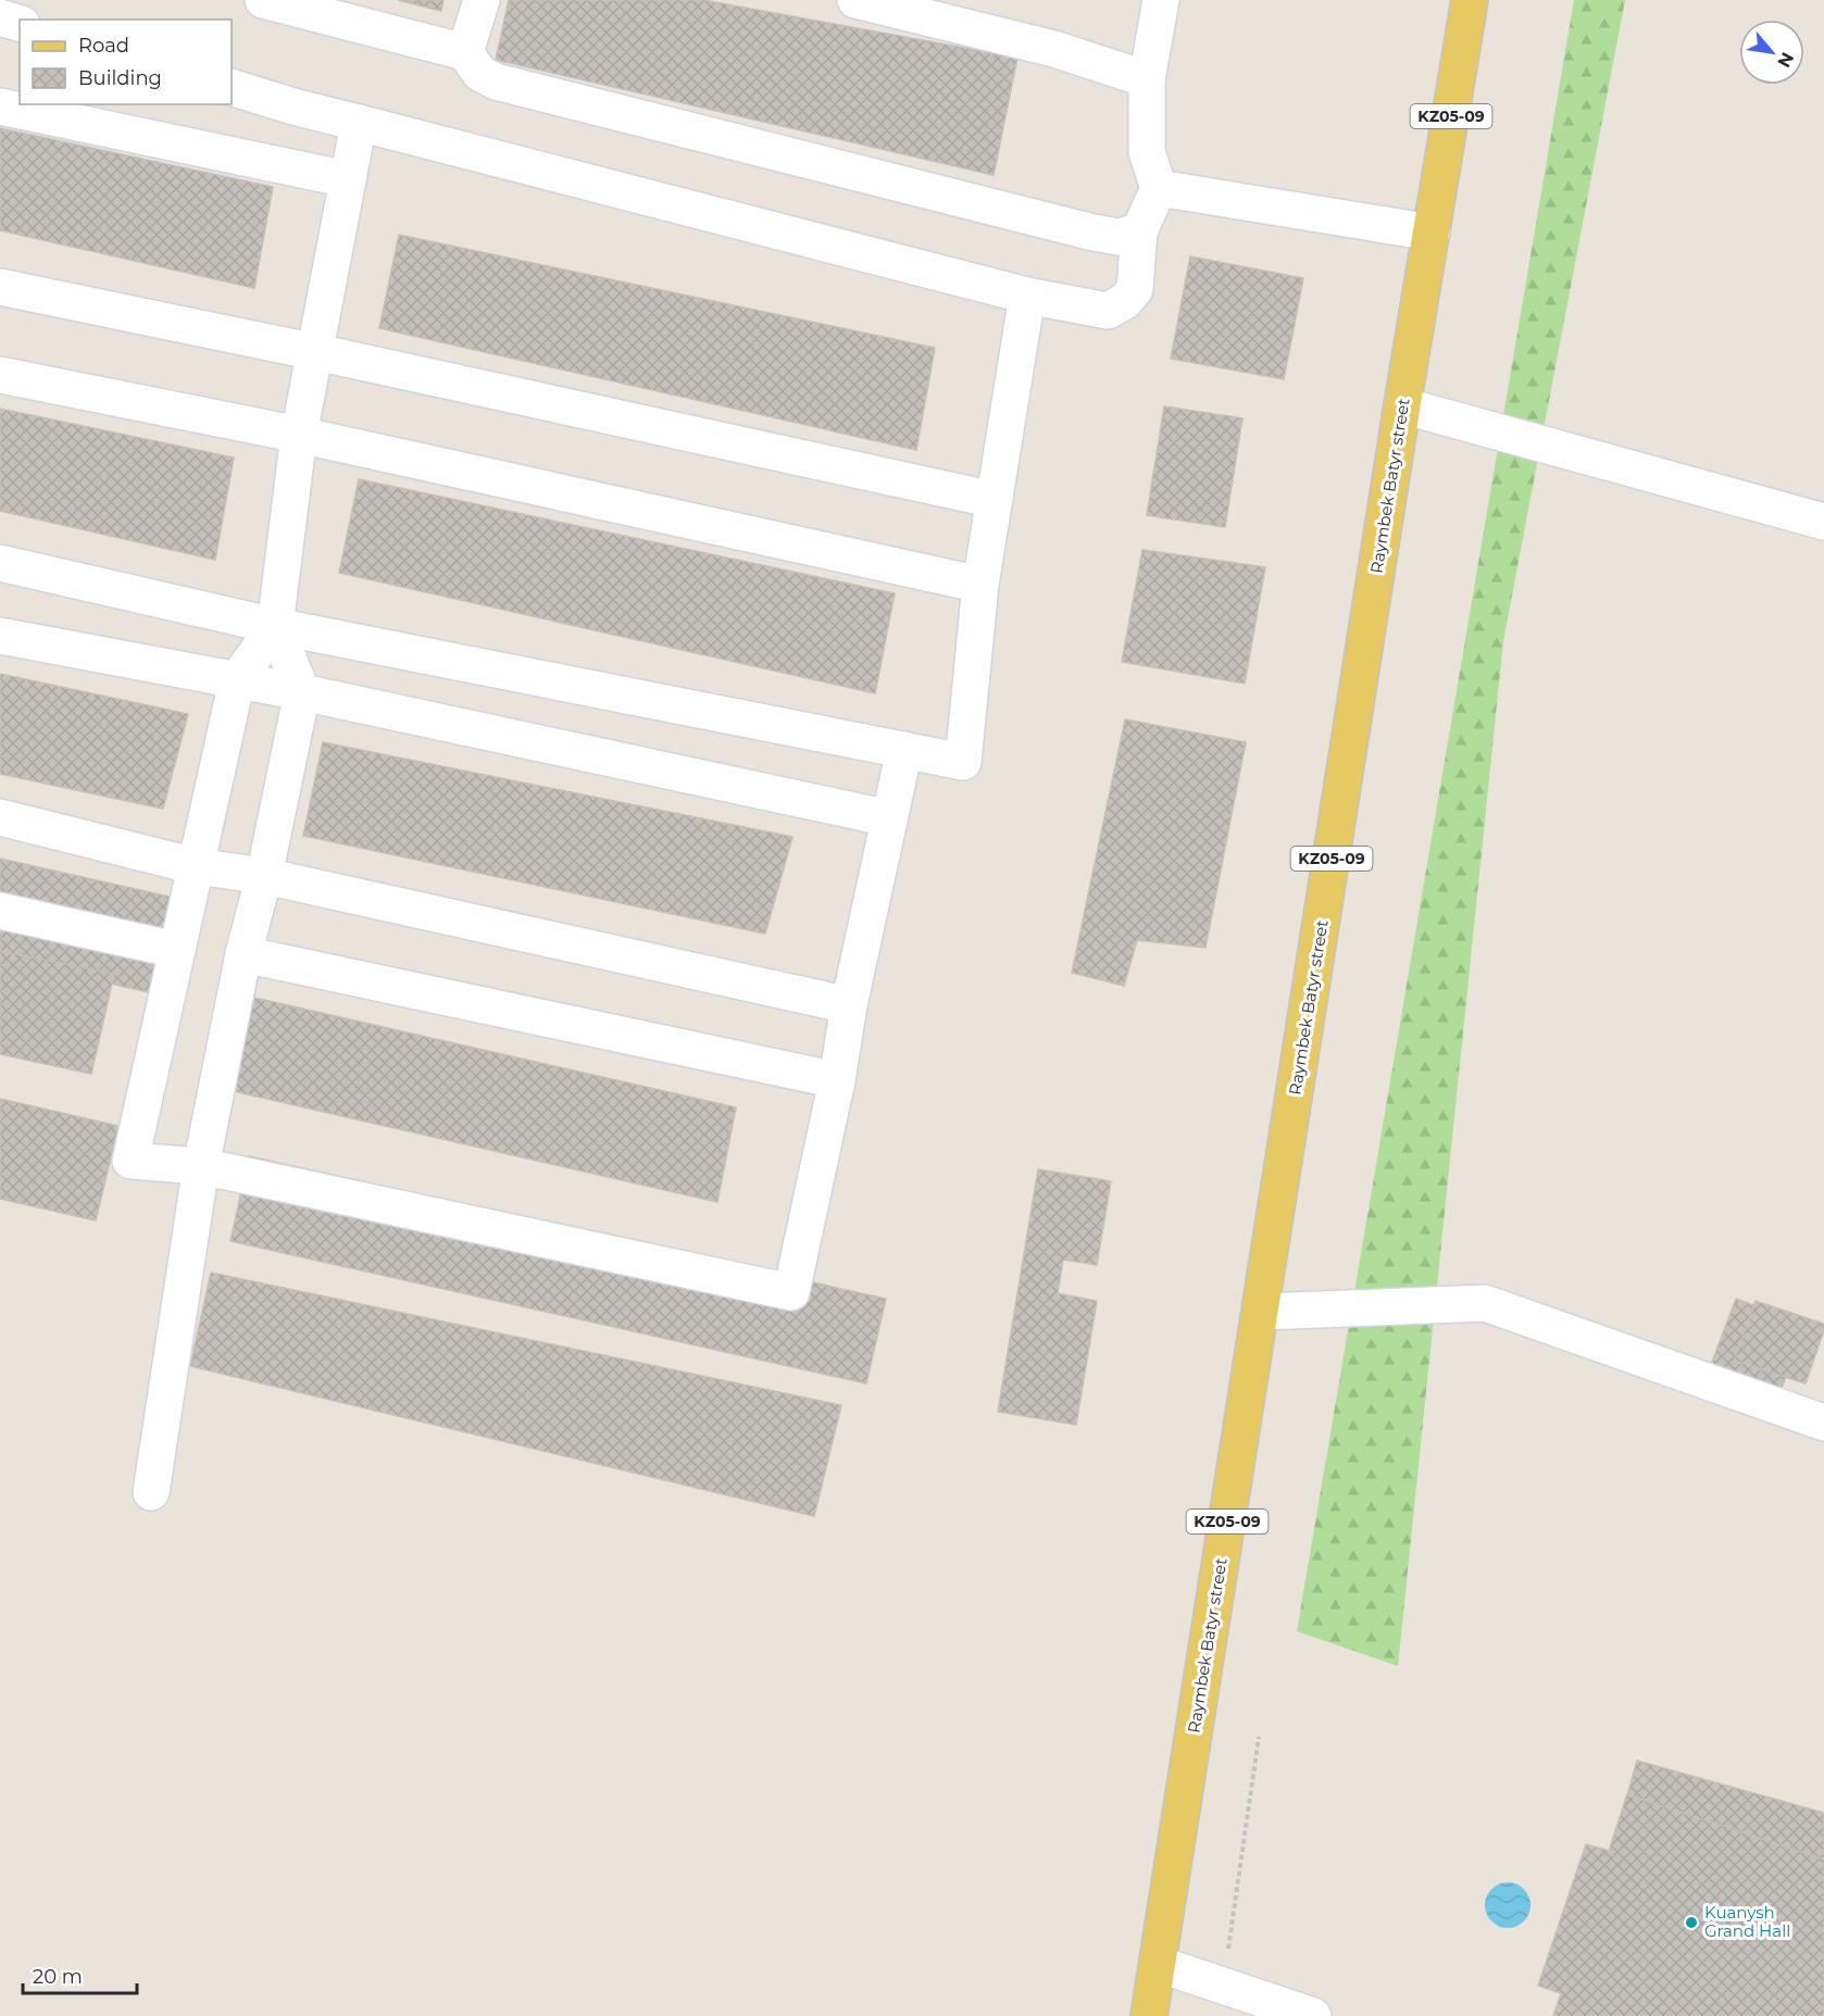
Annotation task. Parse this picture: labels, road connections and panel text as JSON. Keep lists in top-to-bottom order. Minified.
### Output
{"streets":{"main road":["KZ05-09","Raymbek Batyr street"]},"places":["Kuanysh Grand Hall"],"legend":["Road","Building"],"scale_bar":"20 m","north":"bottom right"}
